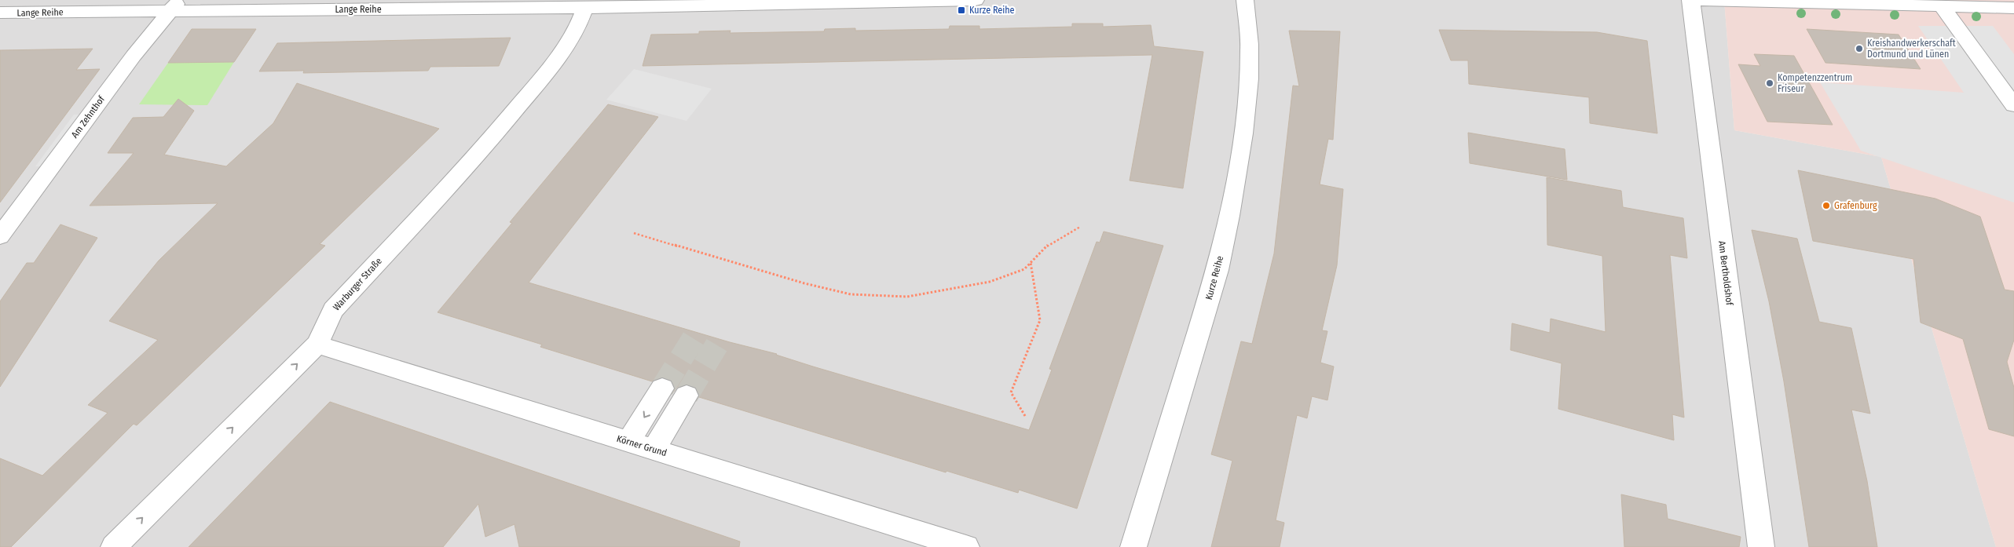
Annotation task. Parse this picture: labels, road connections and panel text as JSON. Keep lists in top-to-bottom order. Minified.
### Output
{"streets":{"street":["Lange Reihe","Am Zehnthof","Am Bertholdshof","Kurze Reihe","Warburger Straße","Körner Grund"]},"crossings":[["Lange Reihe","Am Zehnthof"],["Lange Reihe","Warburger Straße"],["Warburger Straße","Körner Grund"]],"one_way":["Warburger Straße"],"places":{"transit":["Kurze Reihe"],"other":["Kreishandwerkerschaft Dortmund und Lünen","Kompetenzzentrum Friseur","Grafenburg"]}}
